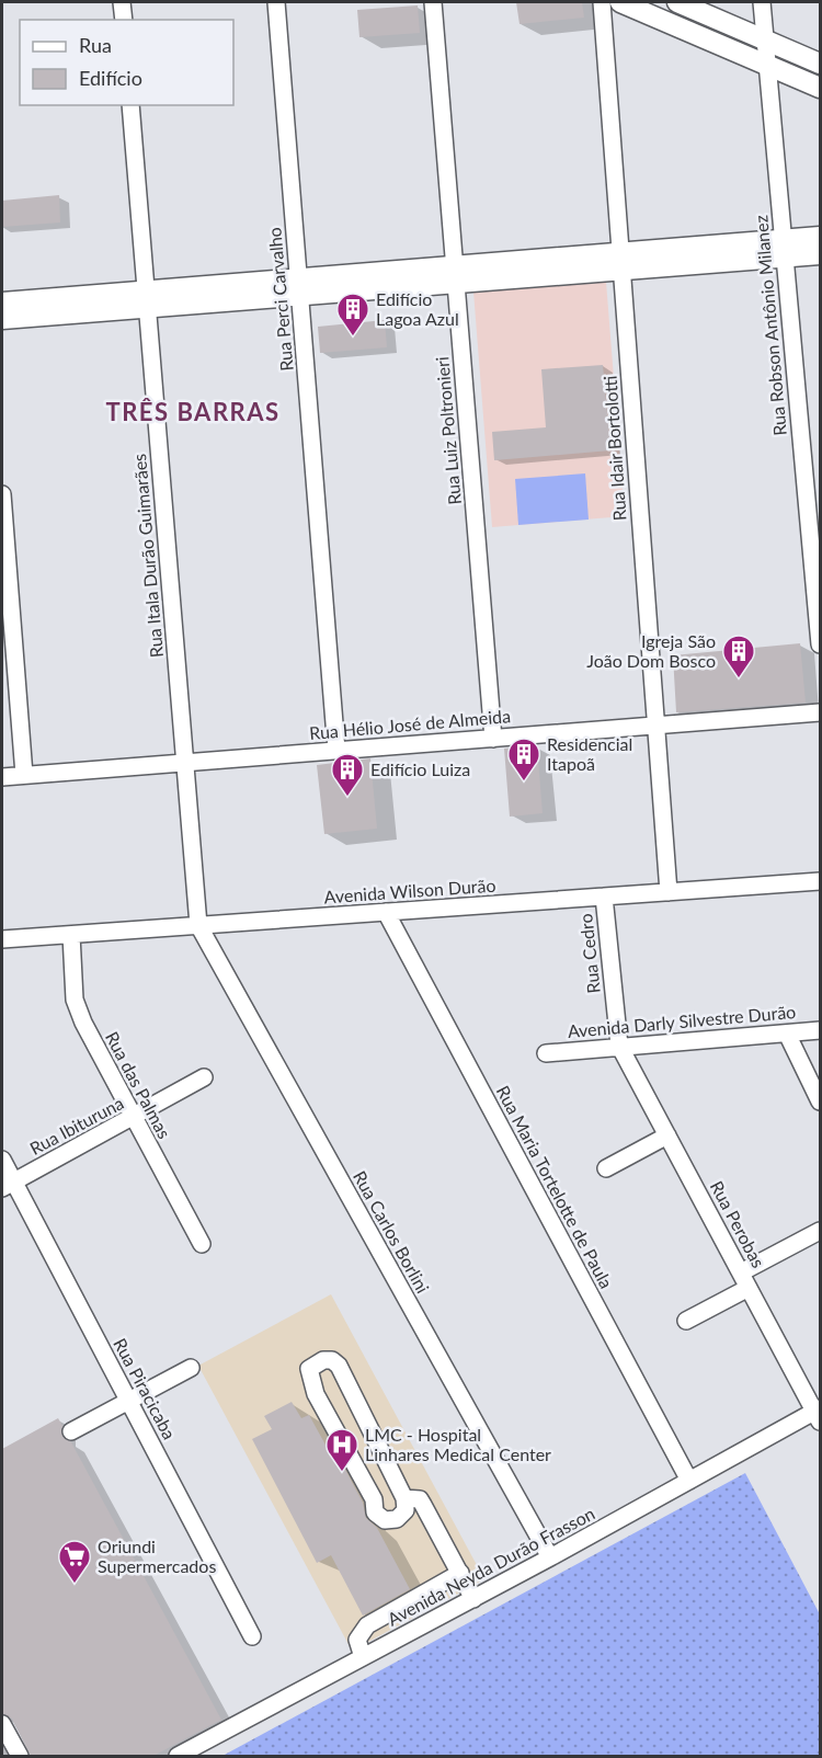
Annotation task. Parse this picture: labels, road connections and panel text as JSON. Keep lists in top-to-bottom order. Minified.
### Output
{"streets":{"street":["Rua Perci Carvalho","Rua Robson Antônio Milanez","Rua Luiz Poltronieri","Rua Idair Bortolotti","Rua Itala Durão Guimarães","Rua Hélio José de Almeida","Avenida Wilson Durão","Rua Cedro","Avenida Darly Silvestre Durão","Rua das Palmas","Rua Ibituruna","Rua Maria Tortelotte de Paula","Rua Perobas","Rua Carlos Borlini","Rua Piracicaba","Avenida Neyda Durão Frasson"]},"crossings":[["Rua Perci Carvalho","Rua Hélio José de Almeida"],["Rua Luiz Poltronieri","Rua Hélio José de Almeida"],["Rua Idair Bortolotti","Rua Hélio José de Almeida"],["Rua Idair Bortolotti","Avenida Wilson Durão"],["Rua Itala Durão Guimarães","Rua Hélio José de Almeida"],["Rua Itala Durão Guimarães","Avenida Wilson Durão"],["Rua Itala Durão Guimarães","Rua Carlos Borlini"],["Avenida Wilson Durão","Rua Cedro"],["Avenida Wilson Durão","Rua das Palmas"],["Avenida Wilson Durão","Rua Maria Tortelotte de Paula"],["Avenida Wilson Durão","Rua Carlos Borlini"],["Rua Cedro","Avenida Darly Silvestre Durão"],["Rua Cedro","Rua Perobas"],["Avenida Darly Silvestre Durão","Rua Perobas"],["Rua das Palmas","Rua Ibituruna"],["Rua Ibituruna","Rua Piracicaba"],["Rua Maria Tortelotte de Paula","Avenida Neyda Durão Frasson"],["Rua Perobas","Avenida Neyda Durão Frasson"],["Rua Carlos Borlini","Avenida Neyda Durão Frasson"]],"districts":["TRÊS BARRAS"],"places":{"building":["Edifício Lagoa Azul","Igreja São João Dom Bosco","Residencial Itapoã","Edifício Luiza"],"hospital":["LMC - Hospital Linhares Medical Center"],"supermarket":["Oriundi Supermercados"]},"legend":["Rua","Edifício"]}
